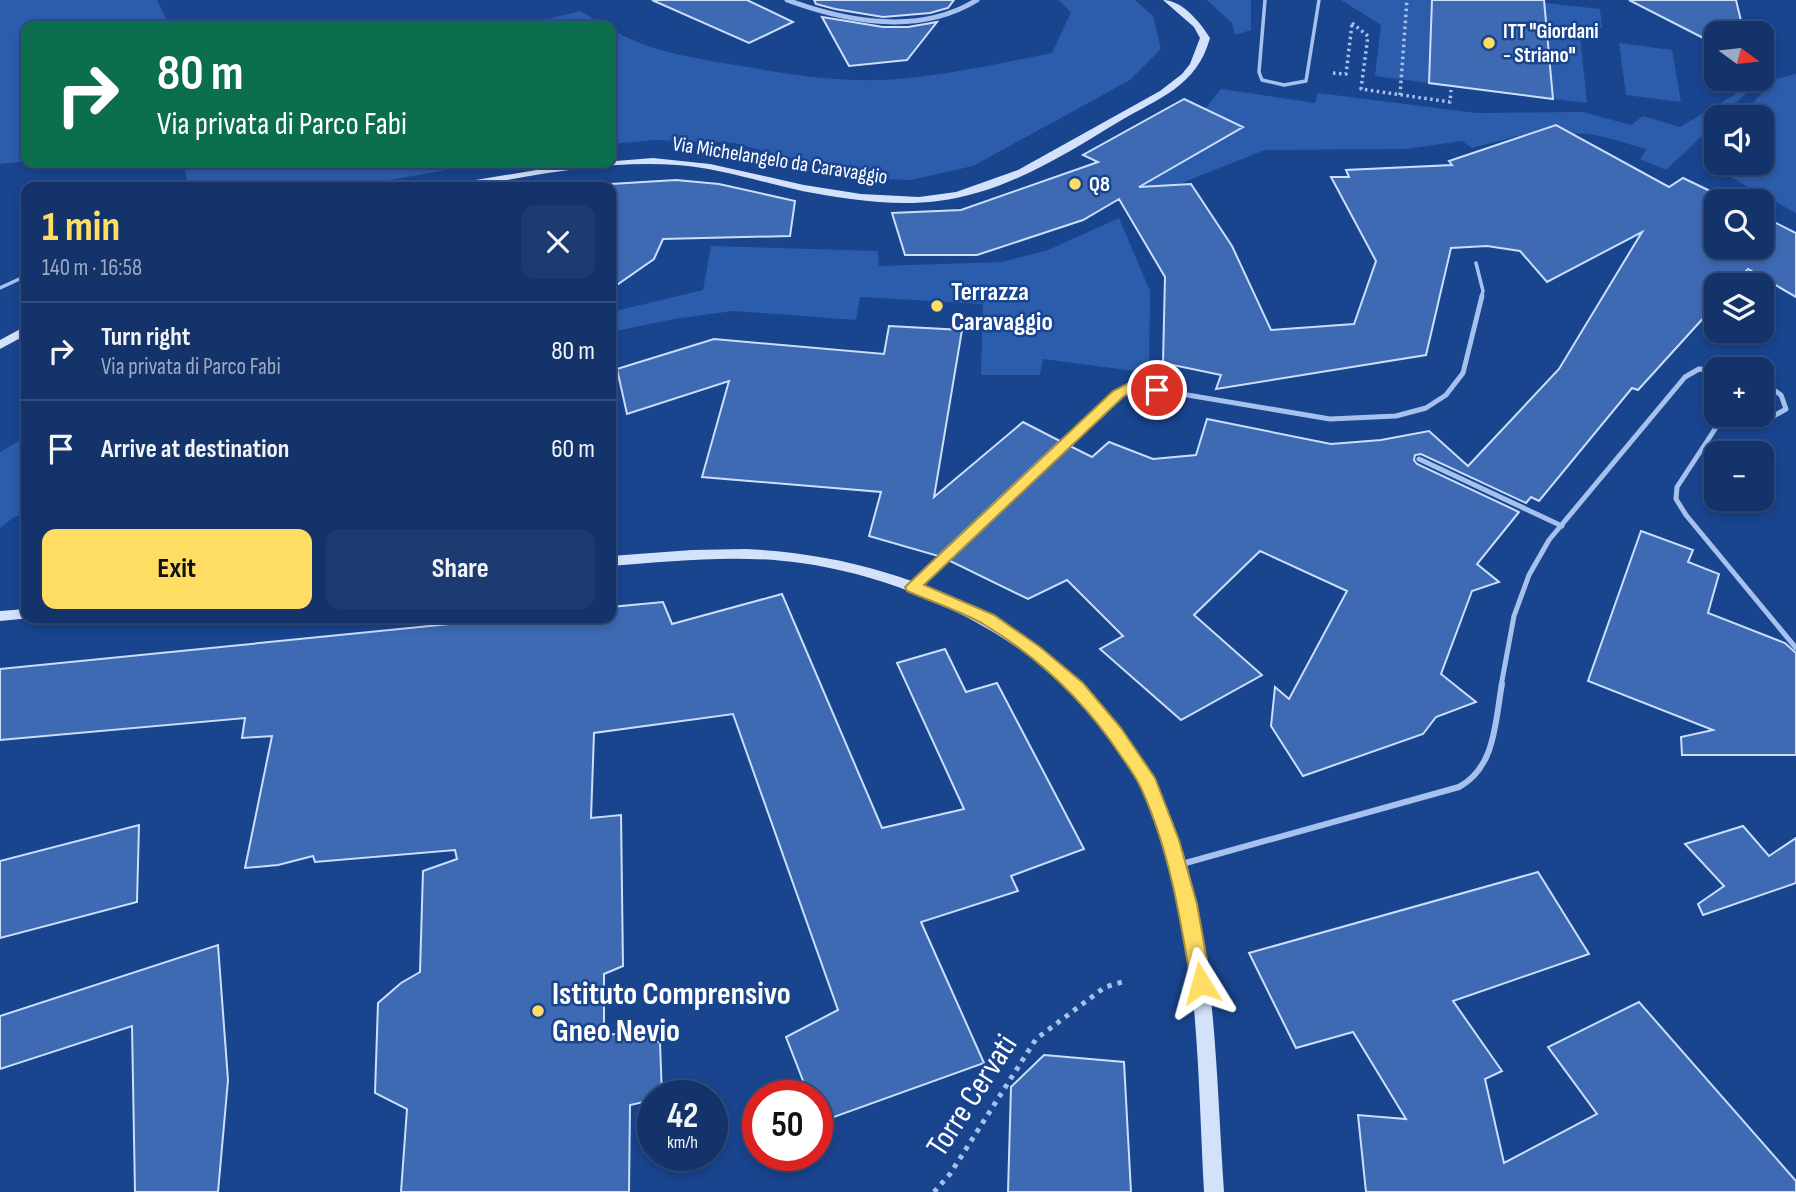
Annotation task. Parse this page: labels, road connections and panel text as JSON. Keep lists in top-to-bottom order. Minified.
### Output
{"streets":{"main road":["Via Michelangelo da Caravaggio"],"path":["Torre Cervati"]},"places":["ITT \"Giordani - Striano\"","Q8","Terrazza Caravaggio","Istituto Comprensivo Gneo Nevio"],"north":"right","page":{"map_buttons":["+","−"],"turn":["80 m","Via privata di Parco Fabi"],"heading":["1 min","140 m · 16:58"],"list":[{"name":"Turn right","note":"Via privata di Parco Fabi","value":"80 m"},{"name":"Arrive at destination","value":"60 m"}],"buttons":["Exit","Share"],"speed":"42 km/h","limit":"50"}}
